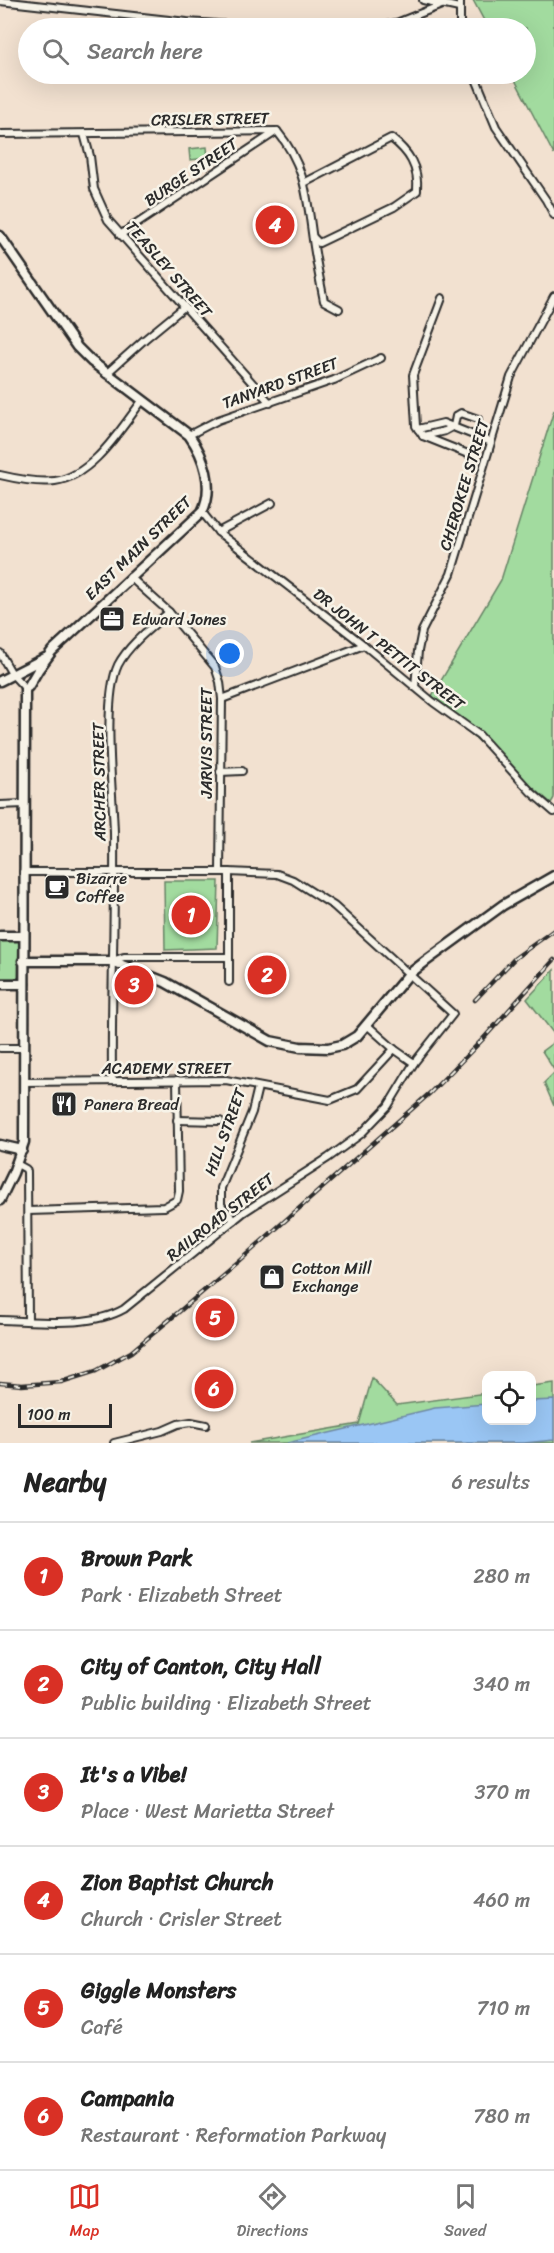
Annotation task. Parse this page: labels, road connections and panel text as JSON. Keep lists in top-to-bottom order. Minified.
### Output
{"streets":{"main road":["EAST MAIN STREET"],"street":["CRISLER STREET","BURGE STREET","TEASLEY STREET","TANYARD STREET","CHEROKEE STREET","DR JOHN T PETTIT STREET","JARVIS STREET","ARCHER STREET","ACADEMY STREET","HILL STREET","RAILROAD STREET"]},"crossings":[["CRISLER STREET","BURGE STREET"],["CRISLER STREET","TEASLEY STREET"],["BURGE STREET","TEASLEY STREET"],["TEASLEY STREET","TANYARD STREET"],["TANYARD STREET","EAST MAIN STREET"],["CHEROKEE STREET","DR JOHN T PETTIT STREET"],["EAST MAIN STREET","DR JOHN T PETTIT STREET"],["EAST MAIN STREET","JARVIS STREET"],["JARVIS STREET","ARCHER STREET"],["ARCHER STREET","ACADEMY STREET"],["ACADEMY STREET","HILL STREET"],["HILL STREET","RAILROAD STREET"]],"places":{"office":["Edward Jones"],"cafe":["Bizarre Coffee"],"restaurant":["Panera Bread"],"shop":["Cotton Mill Exchange"]},"scale_bar":"100 m","page":{"search":"Search here","pins":["4","1","2","3","5","6"],"scale":"100 m","heading":["Nearby","6 results"],"list":[{"mark":"1","name":"Brown Park","note":"Park · Elizabeth Street","value":"280 m"},{"mark":"2","name":"City of Canton, City Hall","note":"Public building · Elizabeth Street","value":"340 m"},{"mark":"3","name":"It's a Vibe!","note":"Place · West Marietta Street","value":"370 m"},{"mark":"4","name":"Zion Baptist Church","note":"Church · Crisler Street","value":"460 m"},{"mark":"5","name":"Giggle Monsters","note":"Café","value":"710 m"},{"mark":"6","name":"Campania","note":"Restaurant · Reformation Parkway","value":"780 m"}],"nav":["Map","Directions","Saved"]}}
